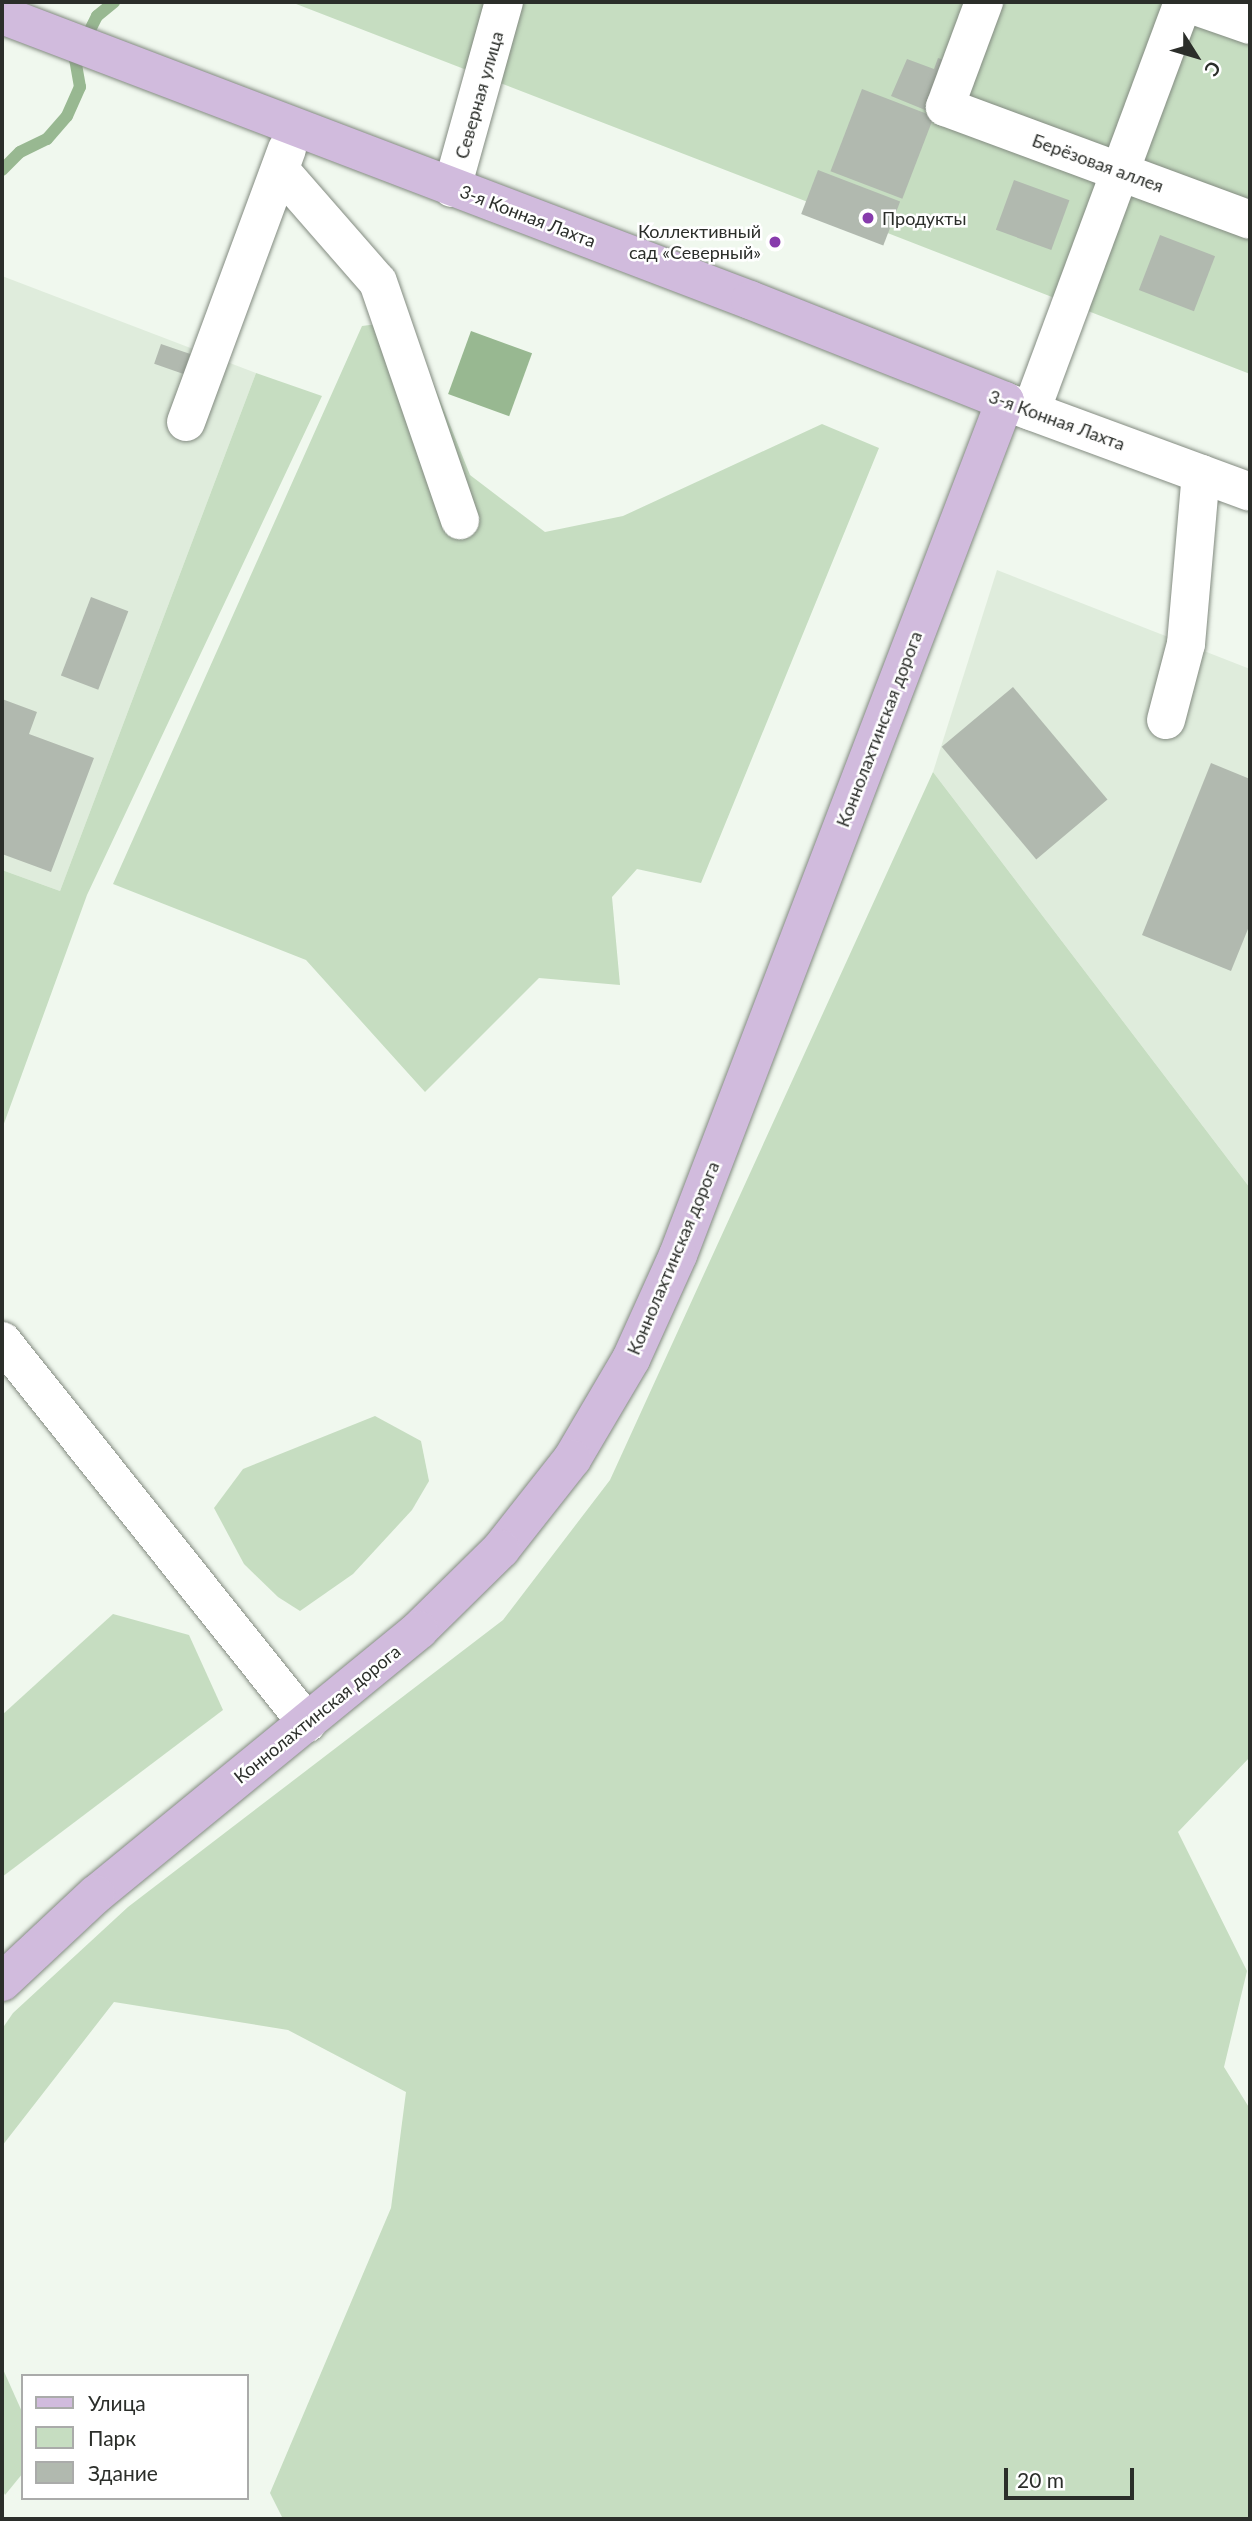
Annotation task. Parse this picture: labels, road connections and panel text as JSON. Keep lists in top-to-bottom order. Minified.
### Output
{"streets":{"main road":["3-я Конная Лахта","Коннолахтинская дорога"],"street":["Северная улица","Берёзовая аллея"]},"crossings":[["Северная улица","3-я Конная Лахта"],["3-я Конная Лахта","Коннолахтинская дорога"]],"places":["Продукты","Коллективный сад «Северный»"],"legend":["Улица","Парк","Здание"],"scale_bar":"20 m","north":"bottom right"}
